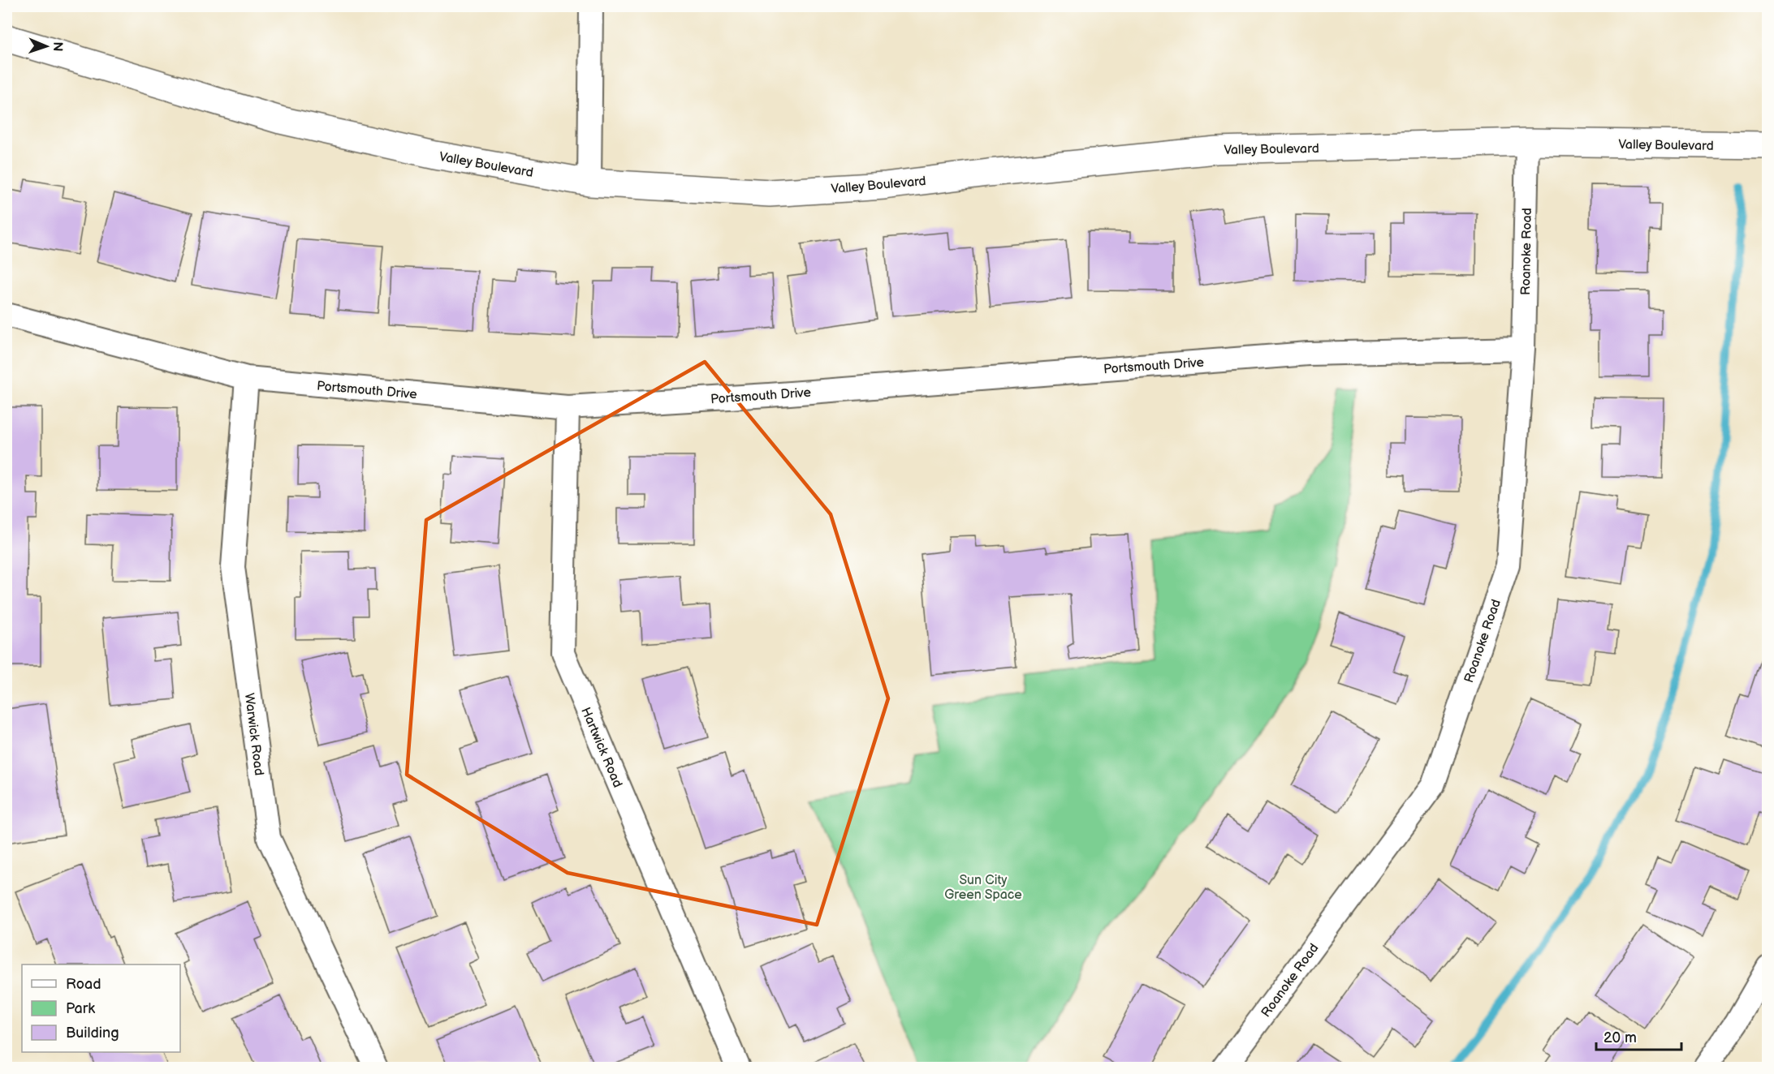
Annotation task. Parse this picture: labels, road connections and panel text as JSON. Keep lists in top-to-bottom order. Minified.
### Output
{"streets":{"street":["Valley Boulevard","Roanoke Road","Portsmouth Drive","Warwick Road","Hartwick Road"]},"crossings":[["Valley Boulevard","Roanoke Road"],["Roanoke Road","Portsmouth Drive"],["Portsmouth Drive","Warwick Road"],["Portsmouth Drive","Hartwick Road"]],"parks":["Sun City Green Space"],"legend":["Road","Park","Building"],"scale_bar":"20 m","north":"right"}
